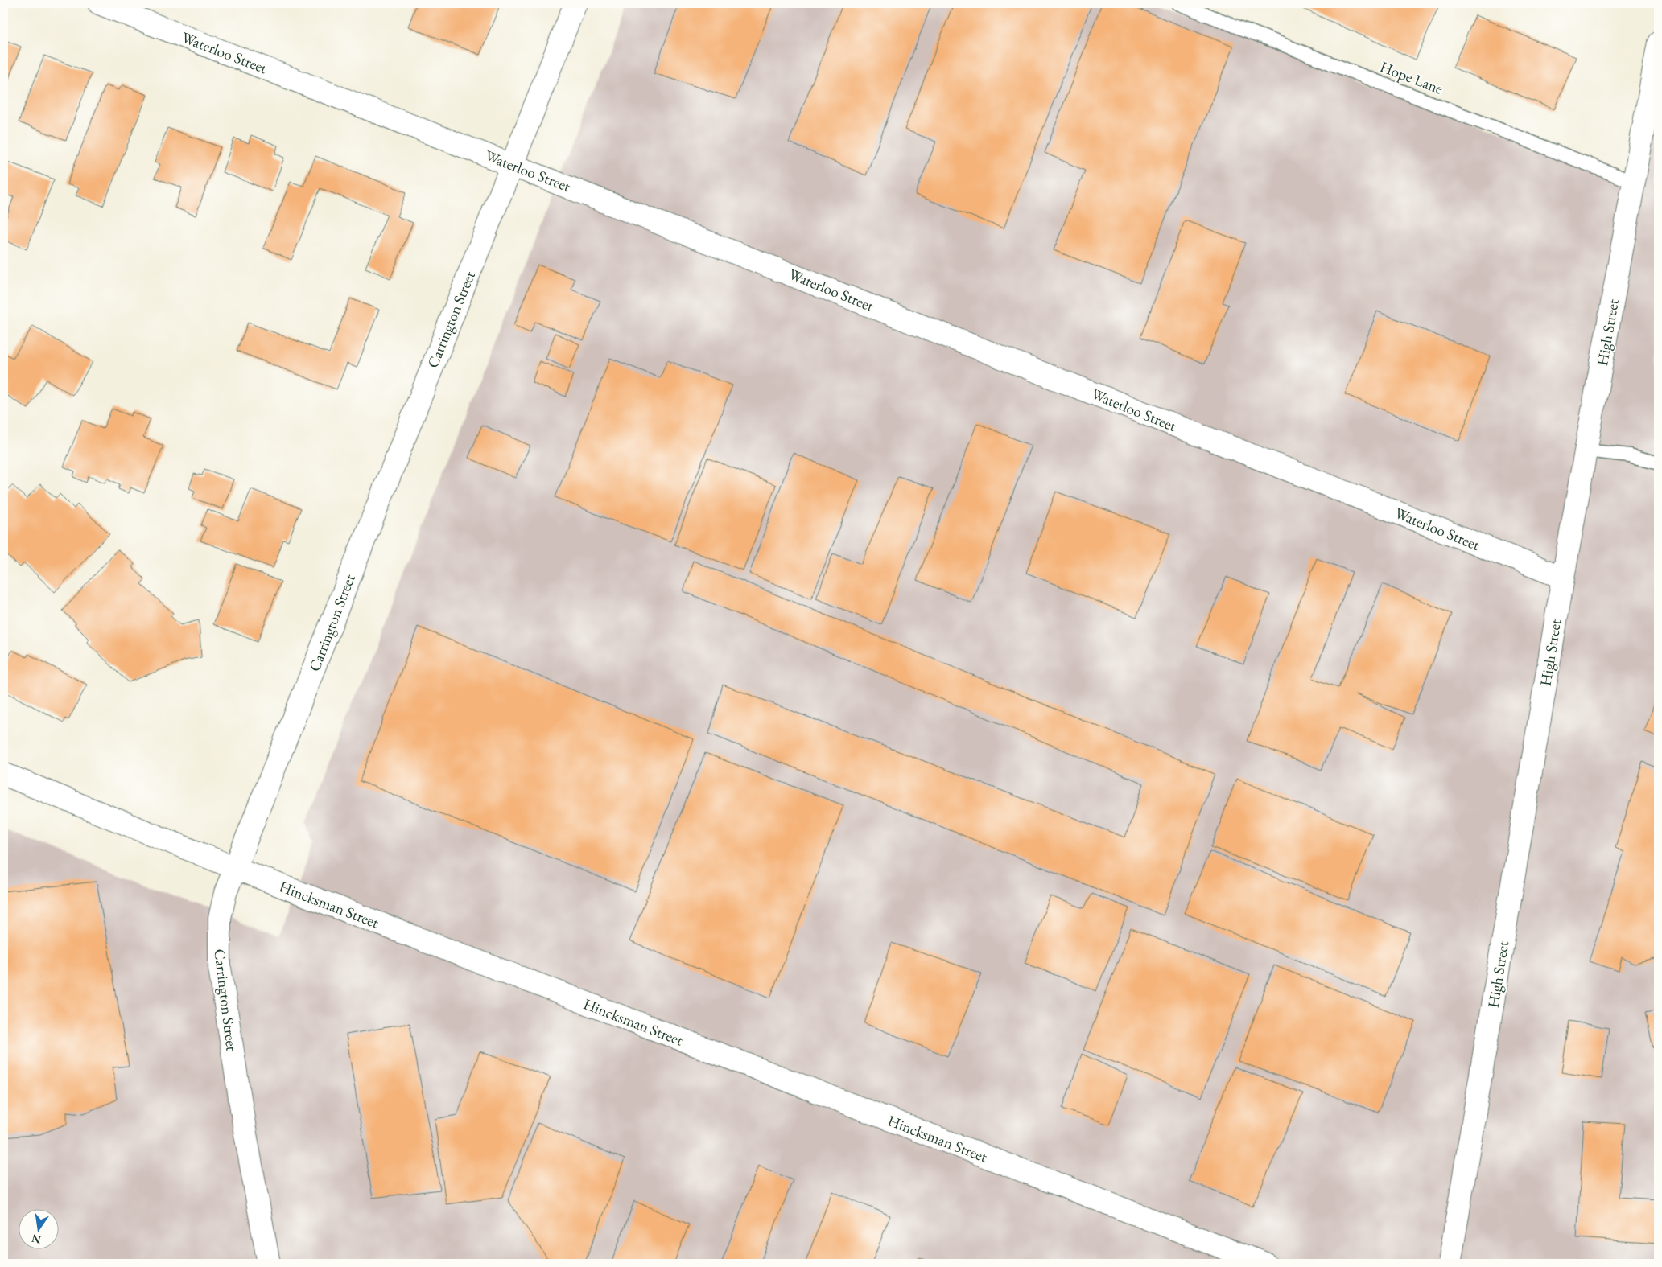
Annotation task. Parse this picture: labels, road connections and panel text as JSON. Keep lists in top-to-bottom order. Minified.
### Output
{"streets":{"street":["Waterloo Street","Carrington Street","High Street","Hincksman Street"],"lane":["Hope Lane"]},"crossings":[["Waterloo Street","Carrington Street"],["Waterloo Street","High Street"],["Hope Lane","High Street"],["Carrington Street","Hincksman Street"]],"north":"bottom"}
